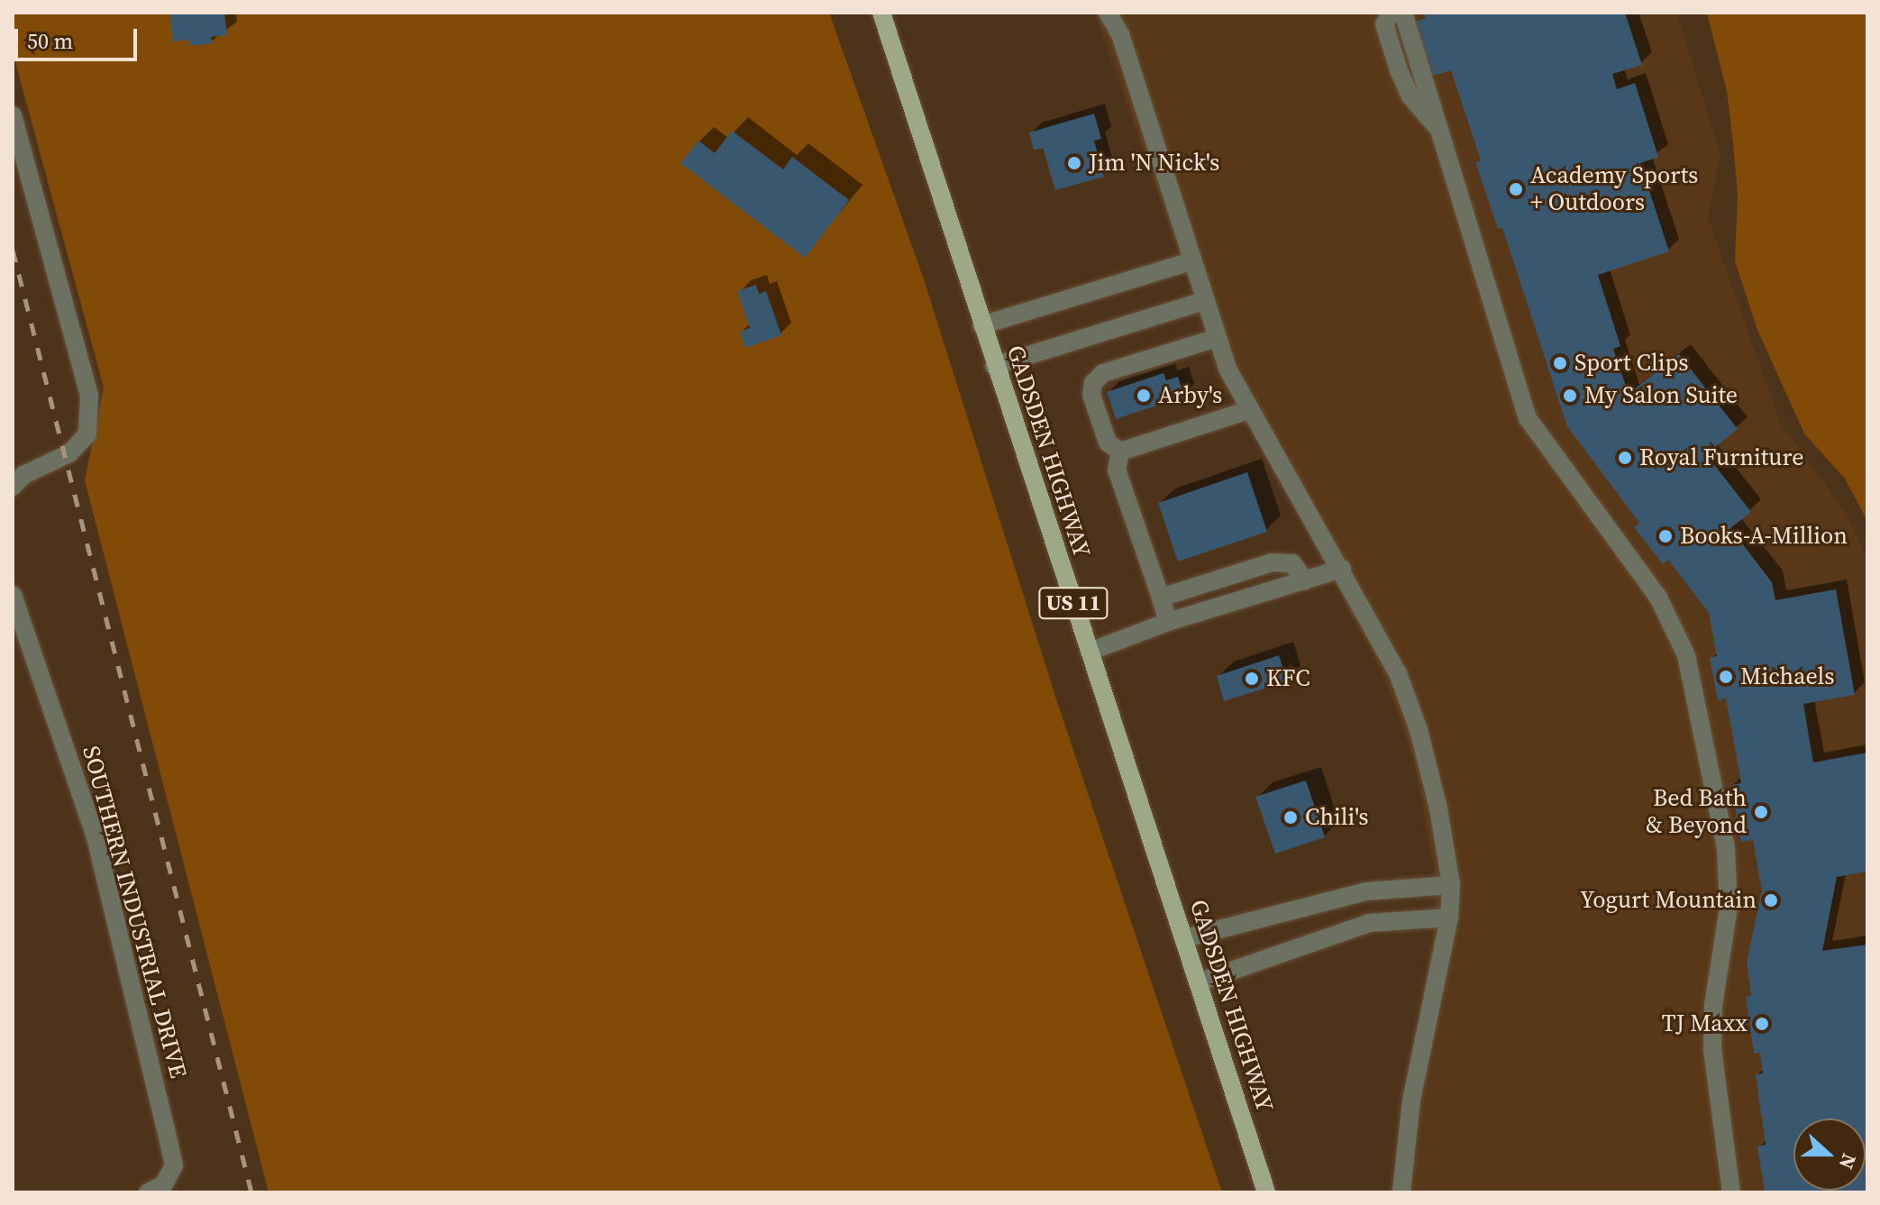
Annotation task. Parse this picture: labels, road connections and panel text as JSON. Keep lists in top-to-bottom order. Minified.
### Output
{"streets":{"main road":["GADSDEN HIGHWAY","US 11"],"street":["SOUTHERN INDUSTRIAL DRIVE"]},"places":["Jim 'N Nick's","Academy Sports + Outdoors","Sport Clips","Arby's","My Salon Suite","Royal Furniture","Books-A-Million","Michaels","KFC","Bed Bath & Beyond","Chili's","Yogurt Mountain","TJ Maxx"],"scale_bar":"50 m","north":"right"}
